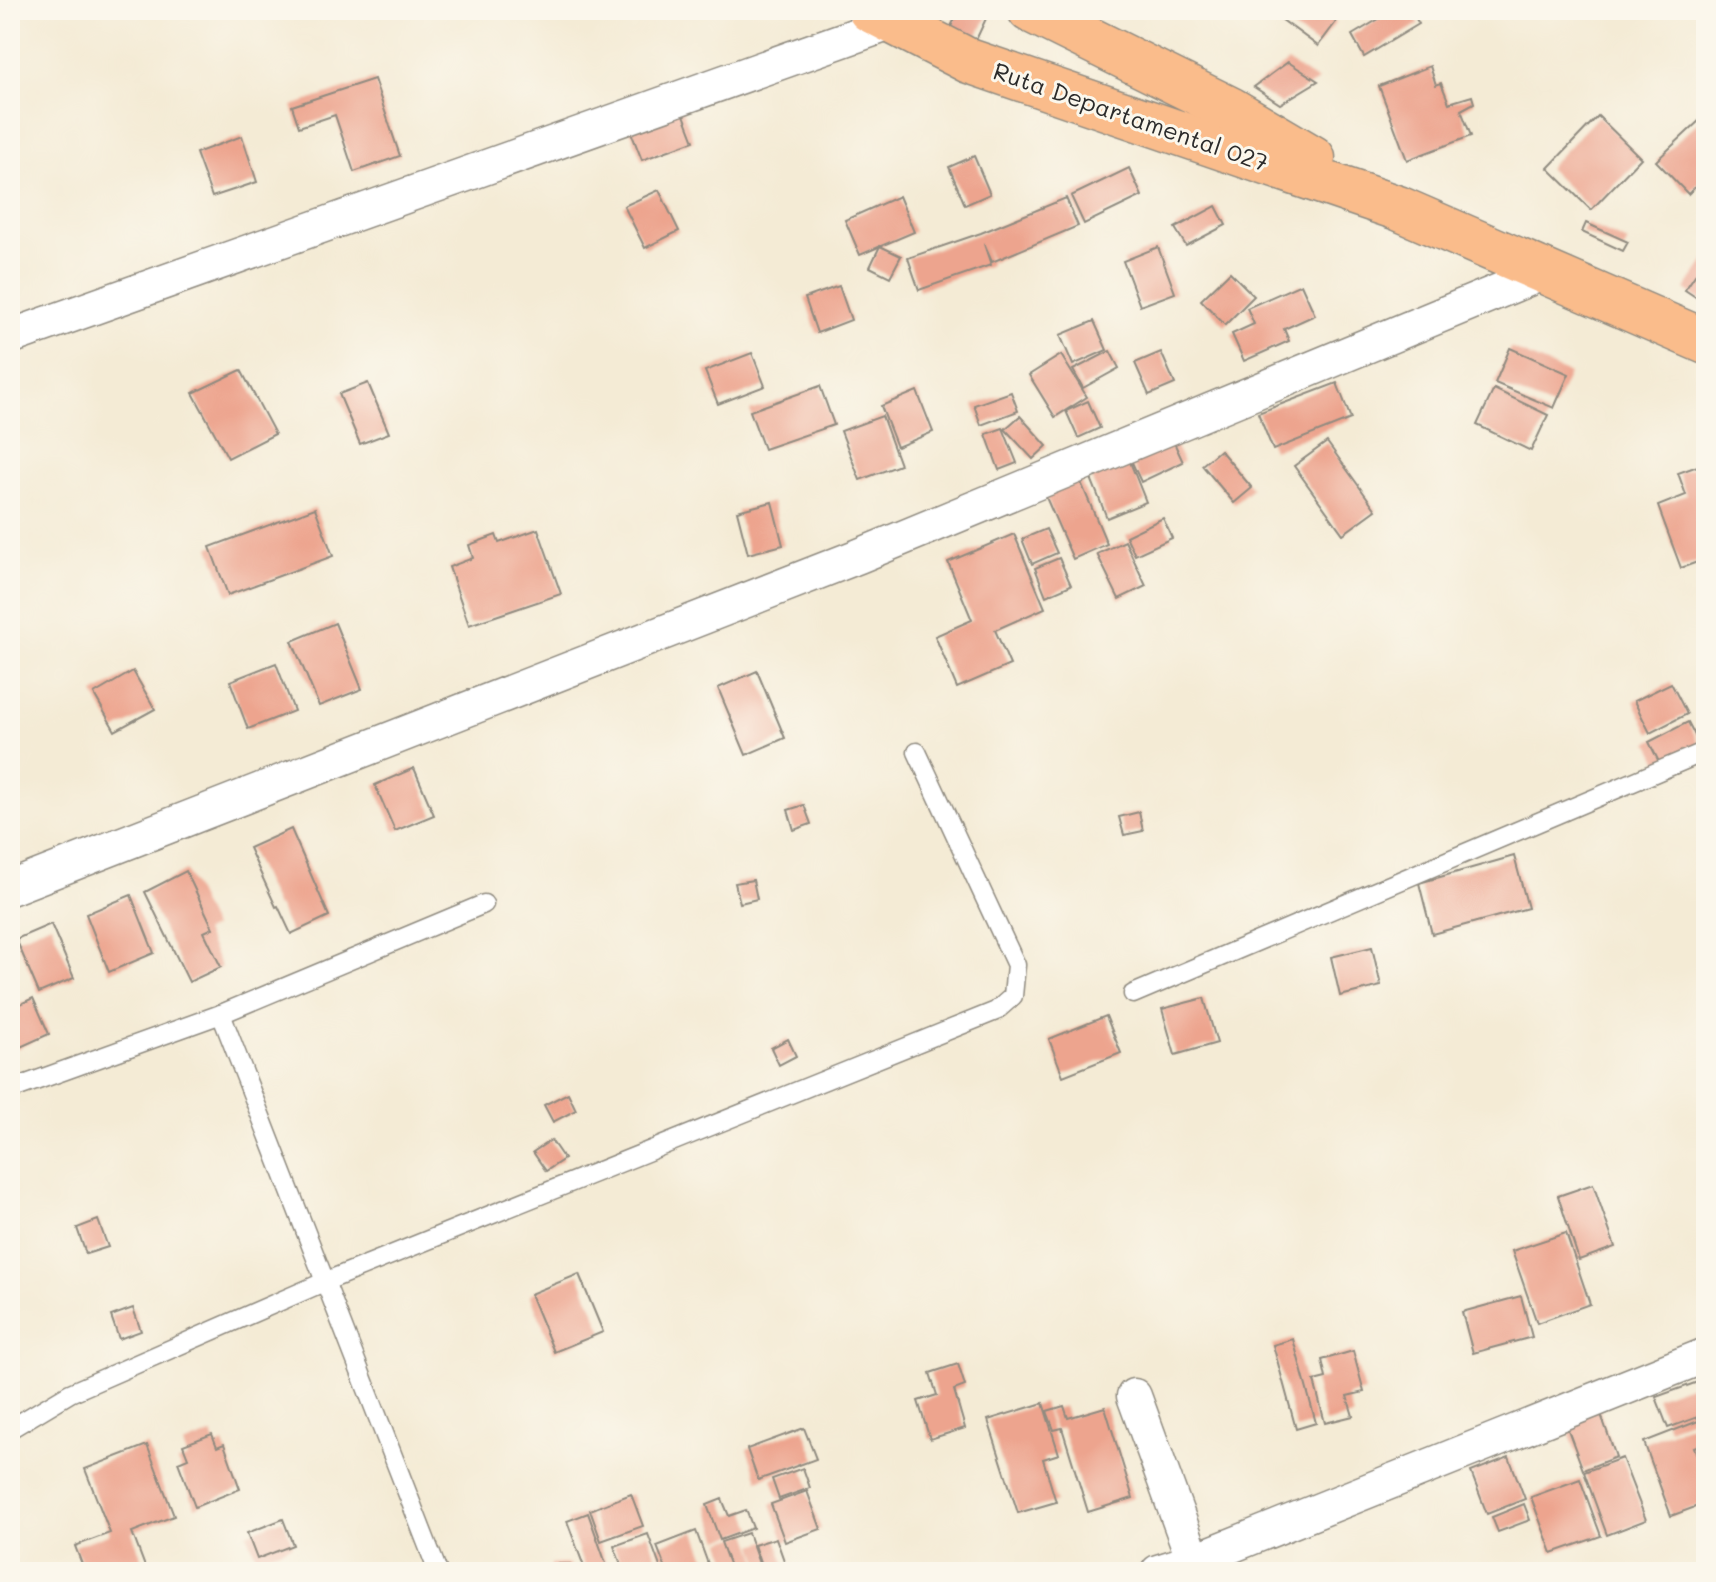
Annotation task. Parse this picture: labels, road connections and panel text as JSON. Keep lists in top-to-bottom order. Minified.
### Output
{"streets":{"main road":["Ruta Departamental 027"]}}
